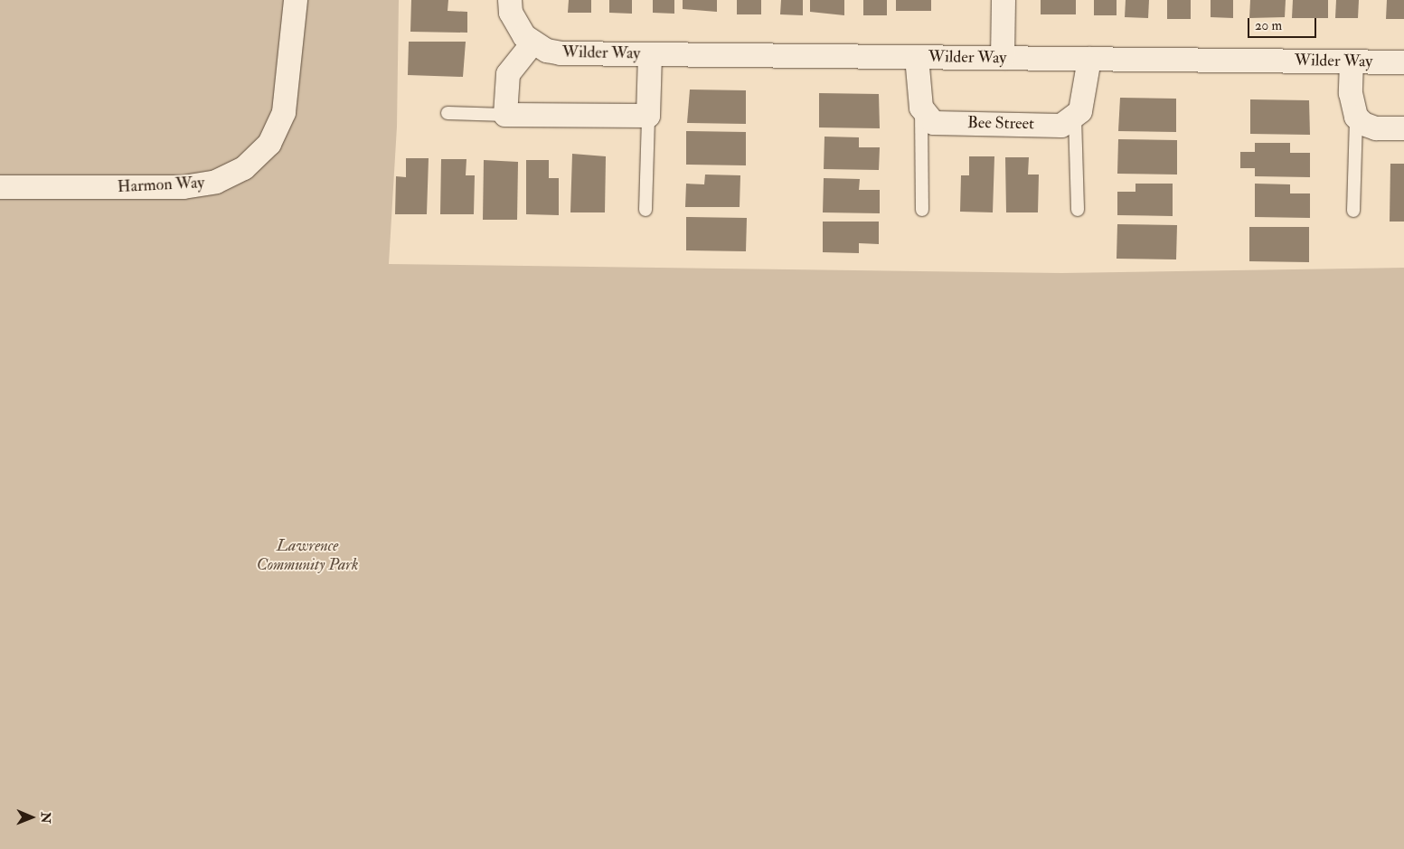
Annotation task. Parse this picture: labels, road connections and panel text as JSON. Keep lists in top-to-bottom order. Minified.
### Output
{"streets":{"street":["Wilder Way","Bee Street","Harmon Way"]},"parks":["Lawrence Community Park"],"scale_bar":"20 m","north":"right"}
